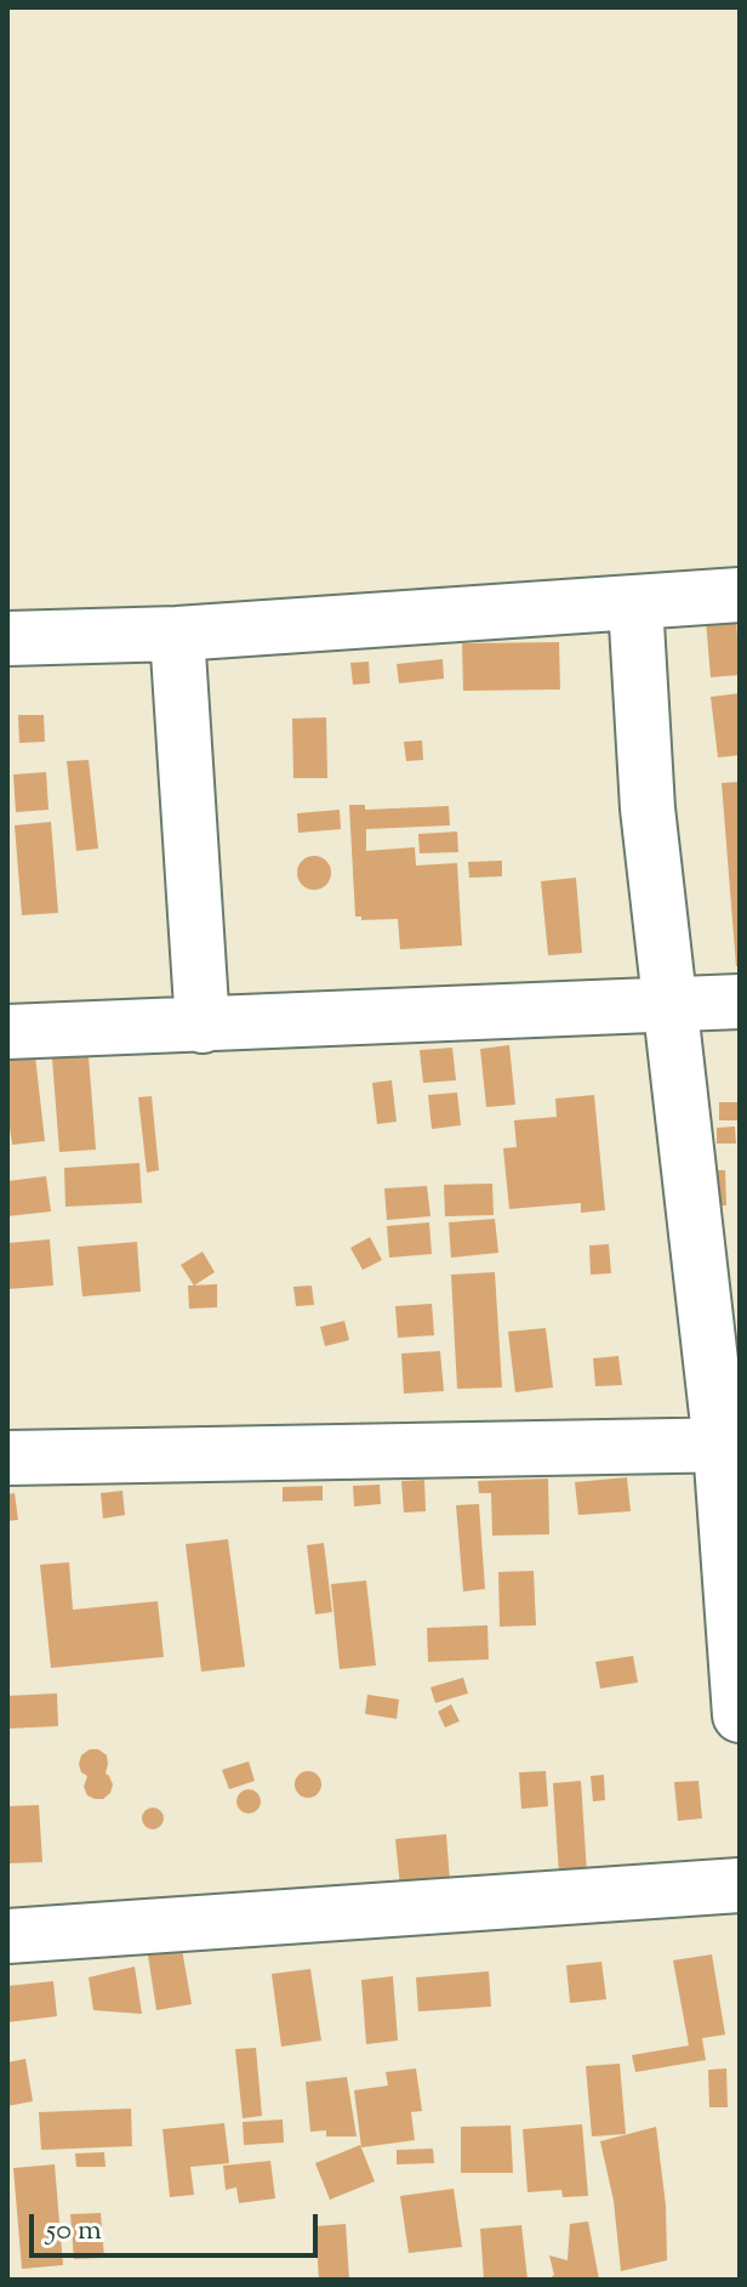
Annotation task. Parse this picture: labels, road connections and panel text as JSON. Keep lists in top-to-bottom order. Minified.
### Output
{"scale_bar":"50 m"}
